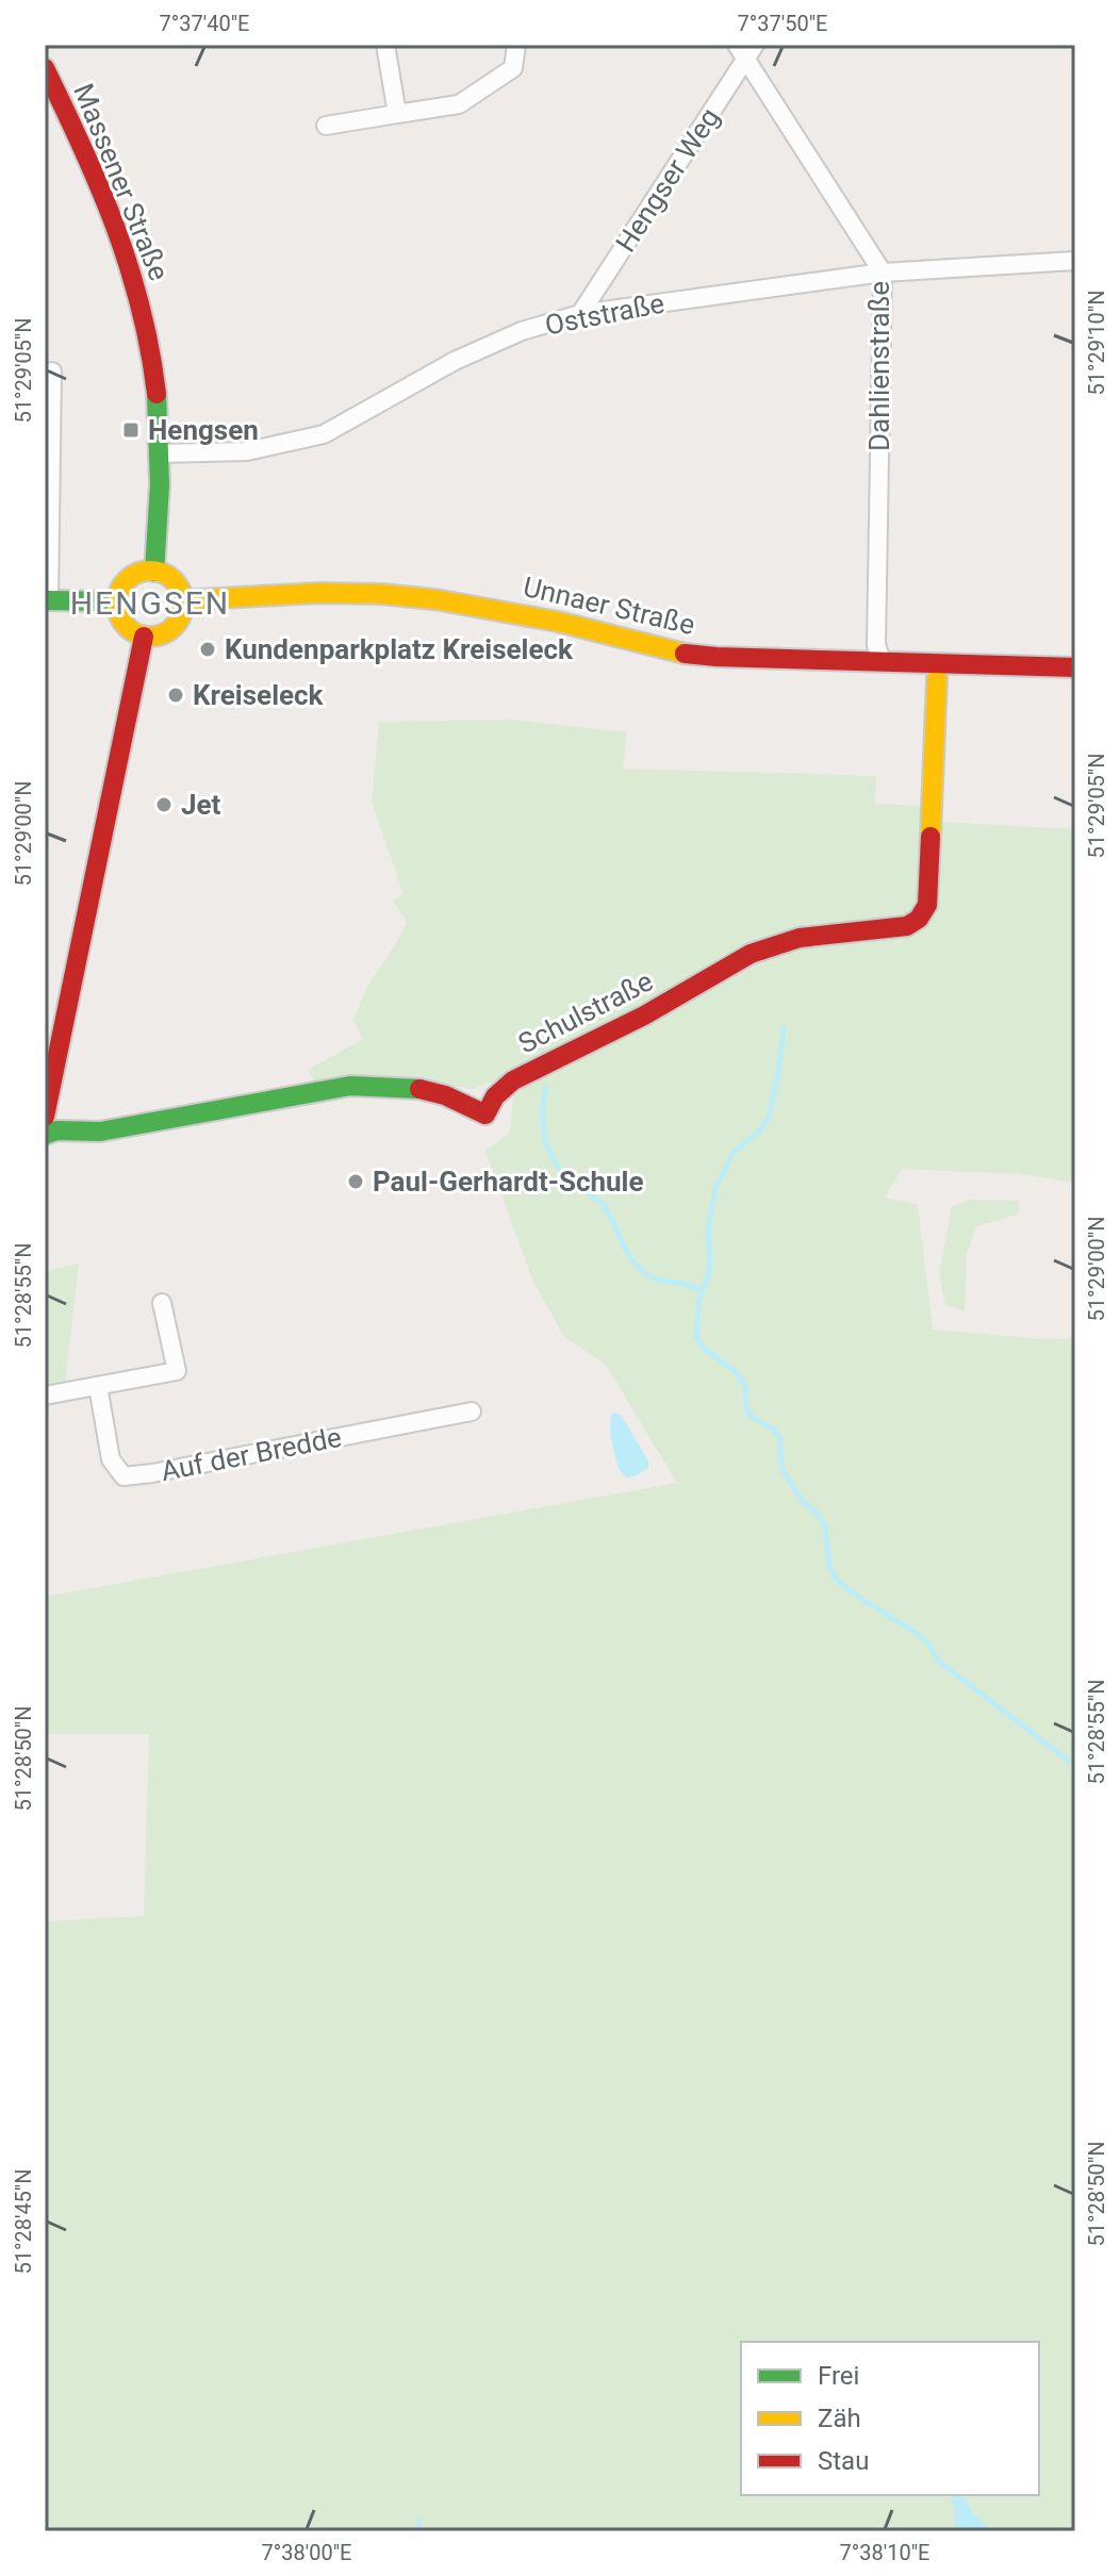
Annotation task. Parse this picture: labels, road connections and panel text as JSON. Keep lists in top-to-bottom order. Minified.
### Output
{"streets":{"main road":["Massener Straße","Unnaer Straße","Schulstraße"],"street":["Hengser Weg","Oststraße","Dahlienstraße","Auf der Bredde"]},"crossings":[["Hengser Weg","Oststraße"],["Hengser Weg","Dahlienstraße"],["Massener Straße","Oststraße"],["Massener Straße","Unnaer Straße"],["Oststraße","Dahlienstraße"],["Dahlienstraße","Unnaer Straße"]],"districts":["HENGSEN"],"places":{"transit":["Hengsen"],"other":["Kundenparkplatz Kreiseleck","Kreiseleck","Jet","Paul-Gerhardt-Schule"]},"legend":["Frei","Zäh","Stau"],"coordinates":["7°37'40\"E","7°37'50\"E","51°29'10\"N","51°29'05\"N","51°29'00\"N","51°28'55\"N","51°28'50\"N","51°28'45\"N","7°38'00\"E","7°38'10\"E"]}
